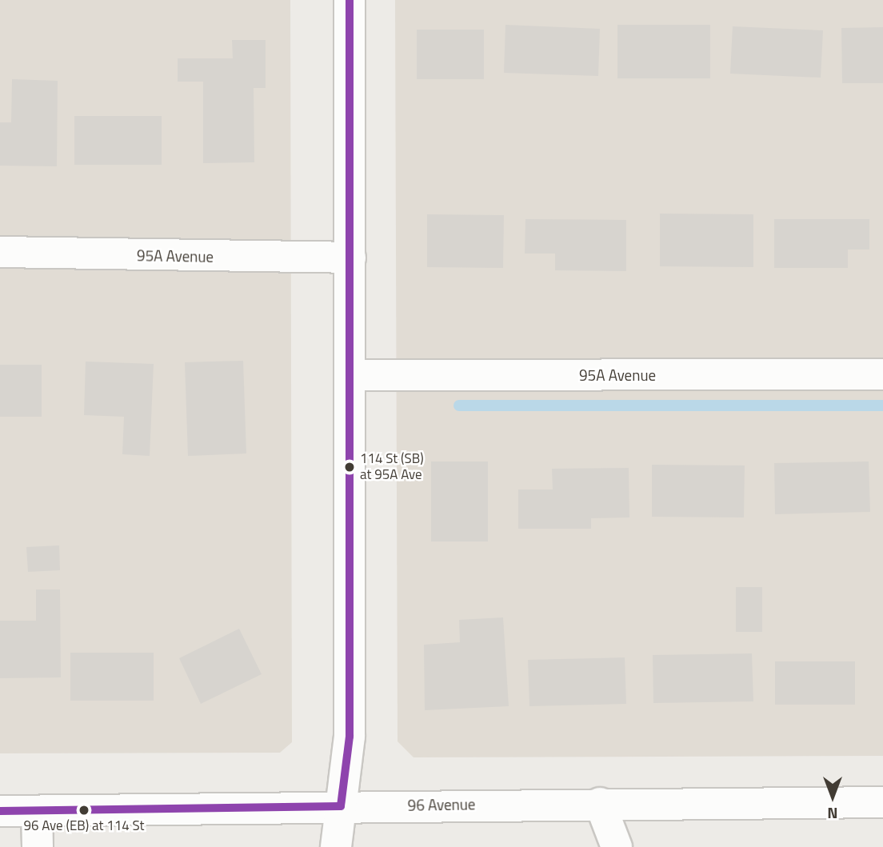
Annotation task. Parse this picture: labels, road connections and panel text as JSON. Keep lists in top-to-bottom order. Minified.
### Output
{"streets":{"street":["95A Avenue","96 Avenue"]},"places":["114 St (SB) at 95A Ave","96 Ave (EB) at 114 St"],"north":"bottom"}
